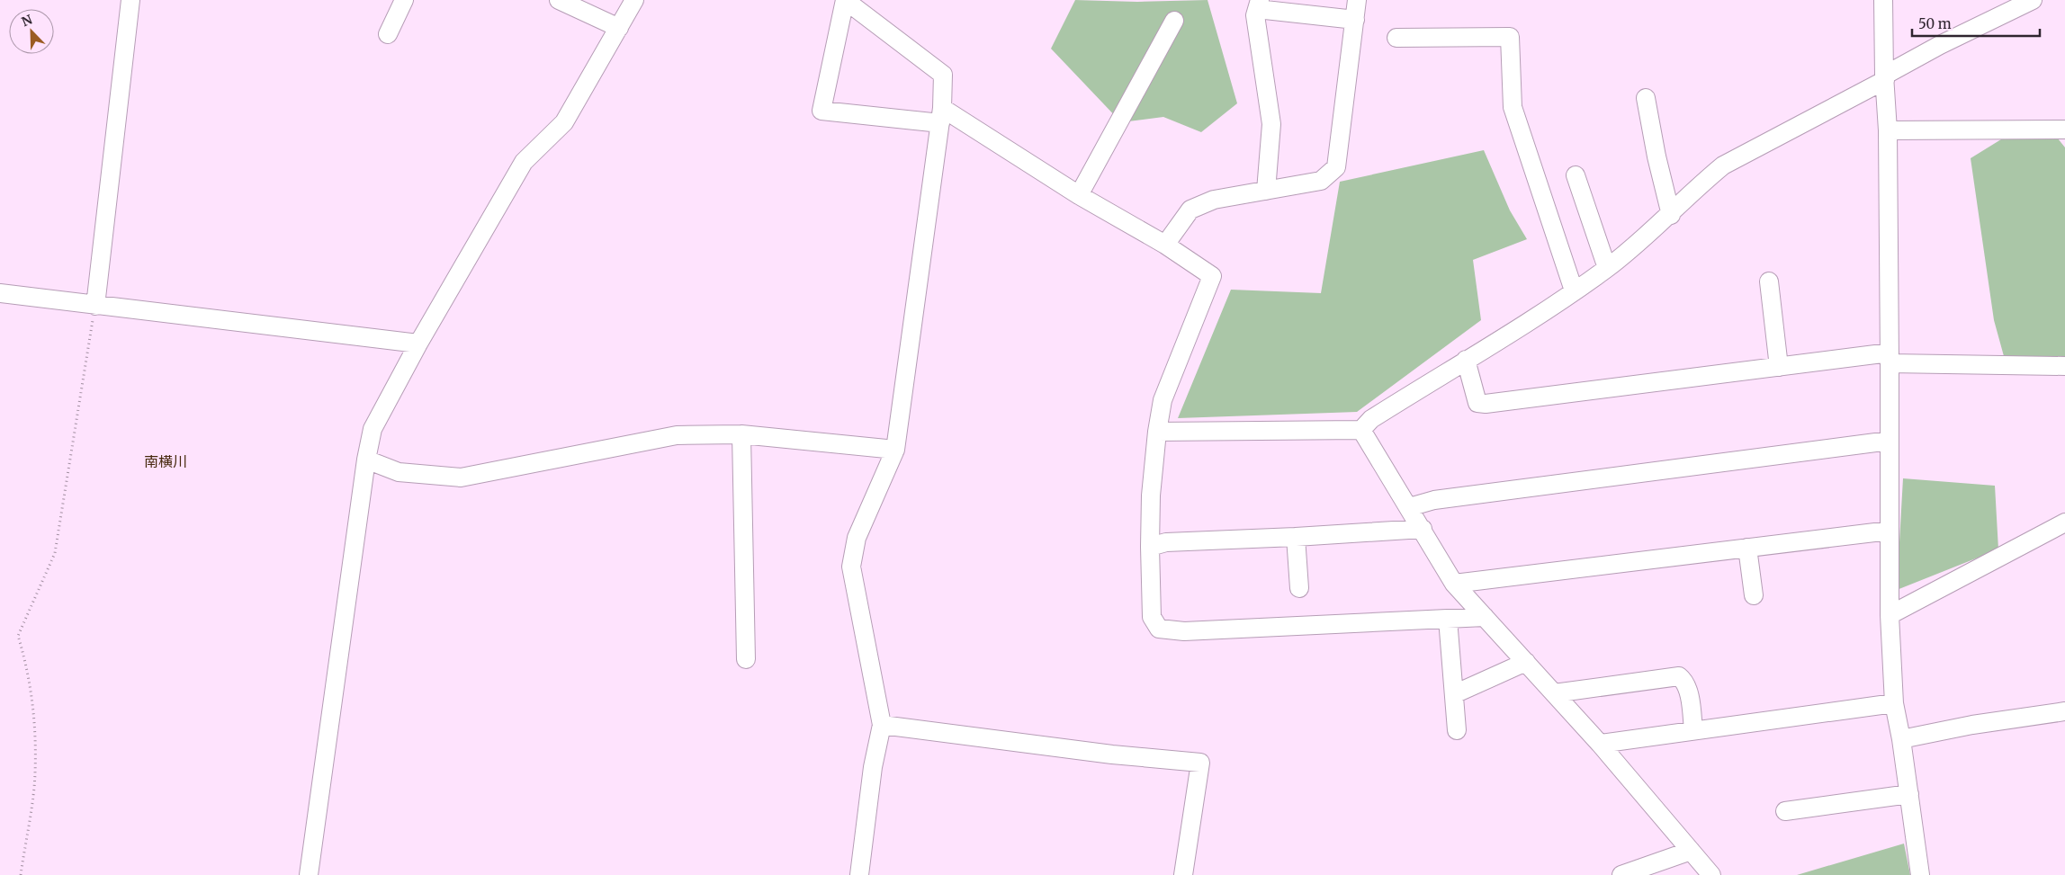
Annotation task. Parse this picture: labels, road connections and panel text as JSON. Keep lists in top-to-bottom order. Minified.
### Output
{"districts":["南横川"],"scale_bar":"50 m","north":"top left"}
